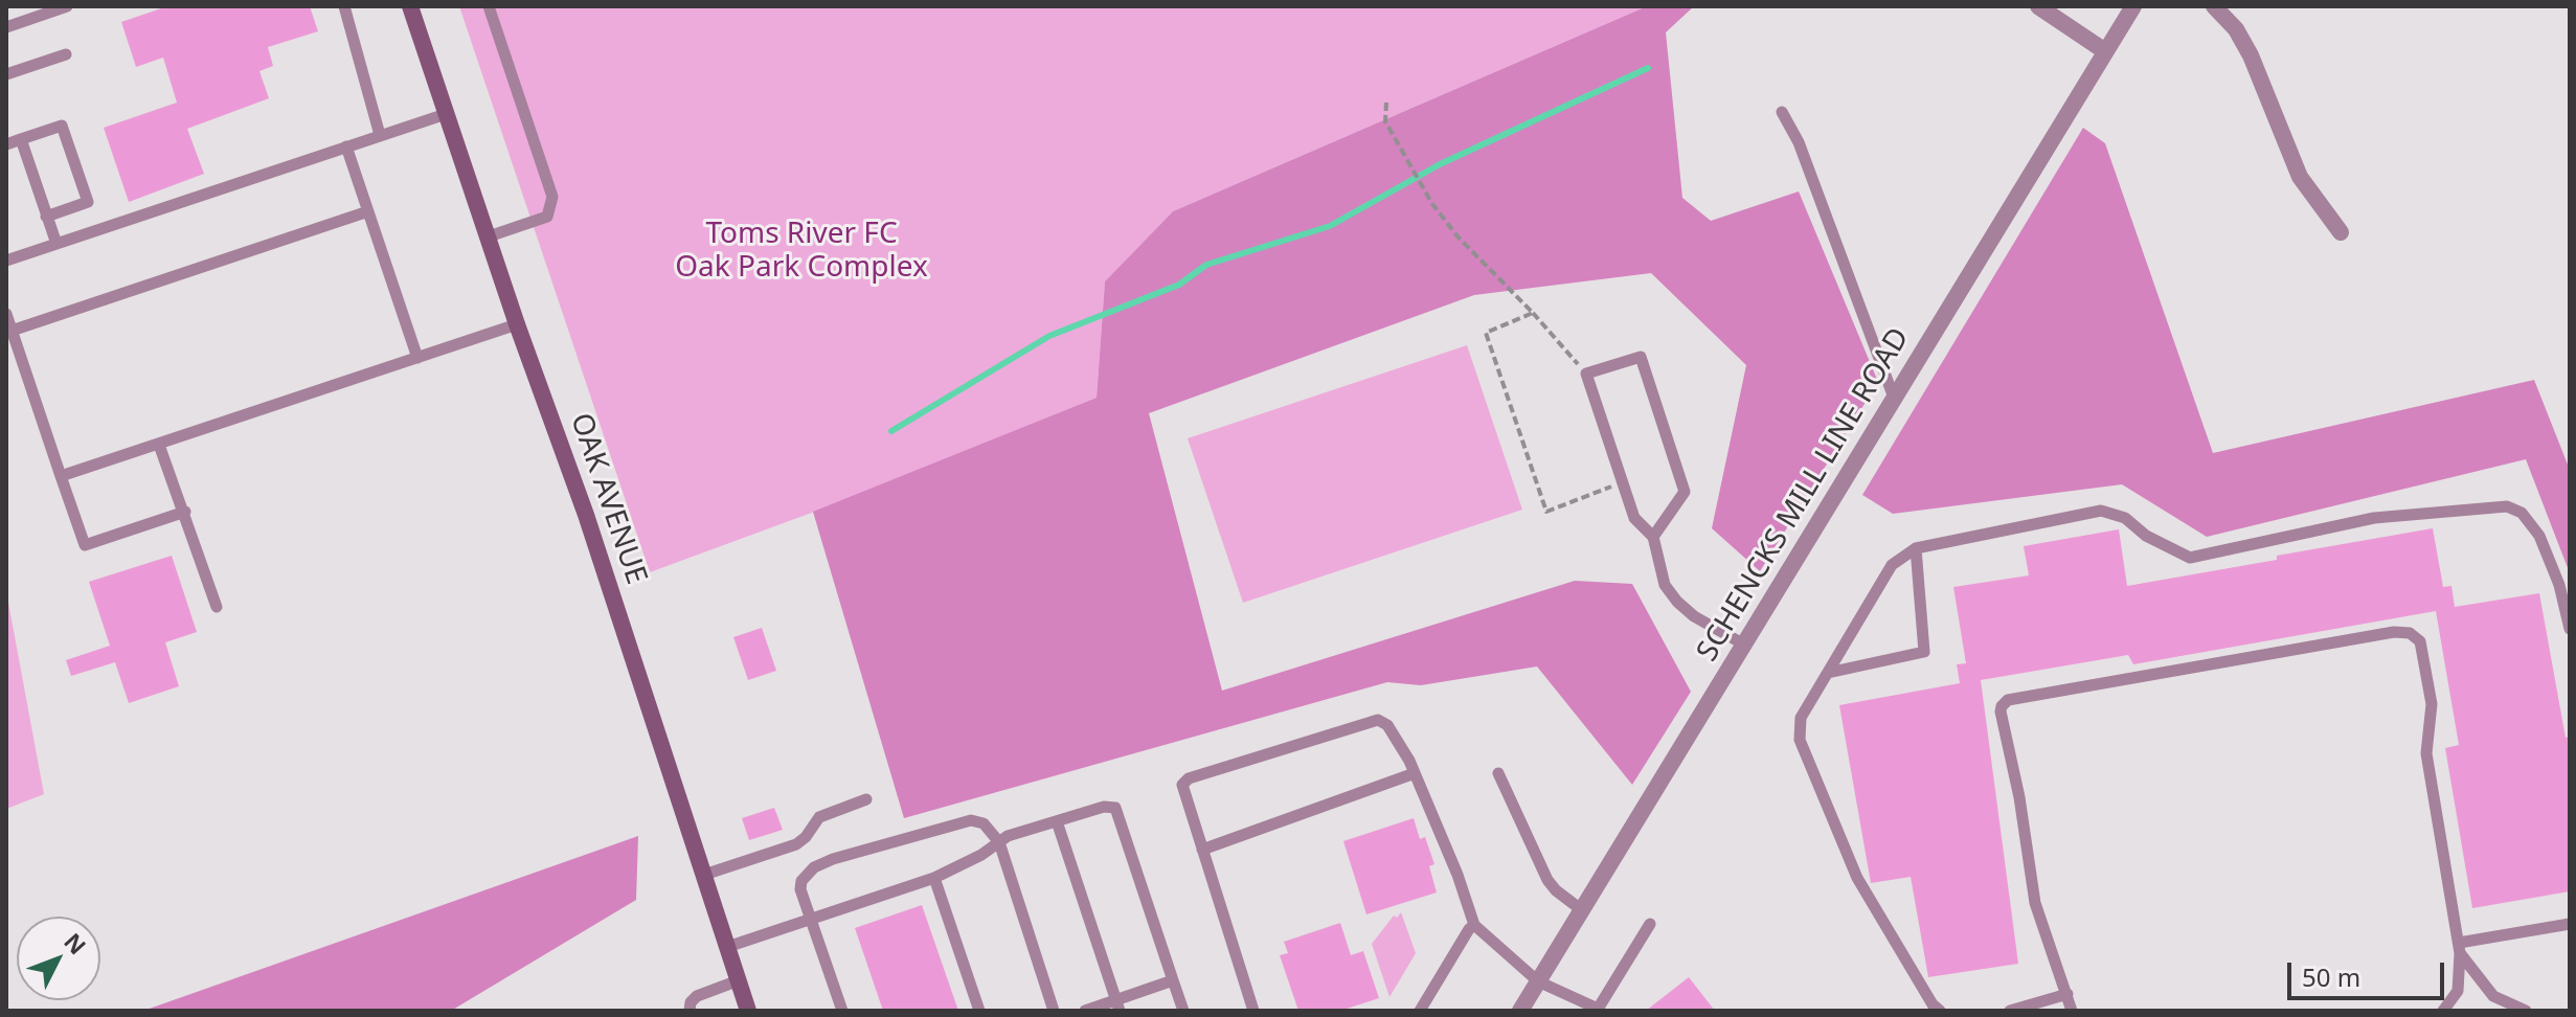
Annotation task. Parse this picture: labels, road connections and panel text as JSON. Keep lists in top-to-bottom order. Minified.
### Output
{"streets":{"street":["SCHENCKS MILL LINE ROAD","OAK AVENUE"]},"parks":["Toms River FC Oak Park Complex"],"scale_bar":"50 m","north":"top right"}
